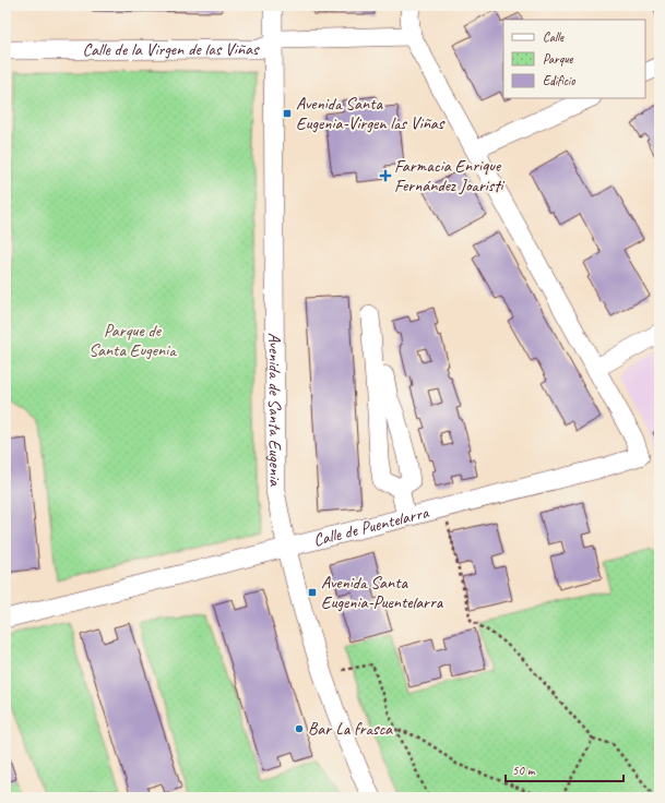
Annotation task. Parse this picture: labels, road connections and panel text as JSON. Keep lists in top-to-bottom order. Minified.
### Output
{"streets":{"street":["Calle de la Virgen de las Viñas","Avenida de Santa Eugenia","Calle de Puentelarra"]},"crossings":[["Calle de la Virgen de las Viñas","Avenida de Santa Eugenia"],["Calle de la Virgen de las Viñas","Calle de Puentelarra"],["Avenida de Santa Eugenia","Calle de Puentelarra"]],"parks":["Parque de Santa Eugenia"],"places":{"transit":["Avenida Santa Eugenia-Virgen las Viñas","Avenida Santa Eugenia-Puentelarra"],"health":["Farmacia Enrique Fernández Joaristi"],"other":["Bar La frasca"]},"legend":["Calle","Parque","Edificio"],"scale_bar":"50 m"}
